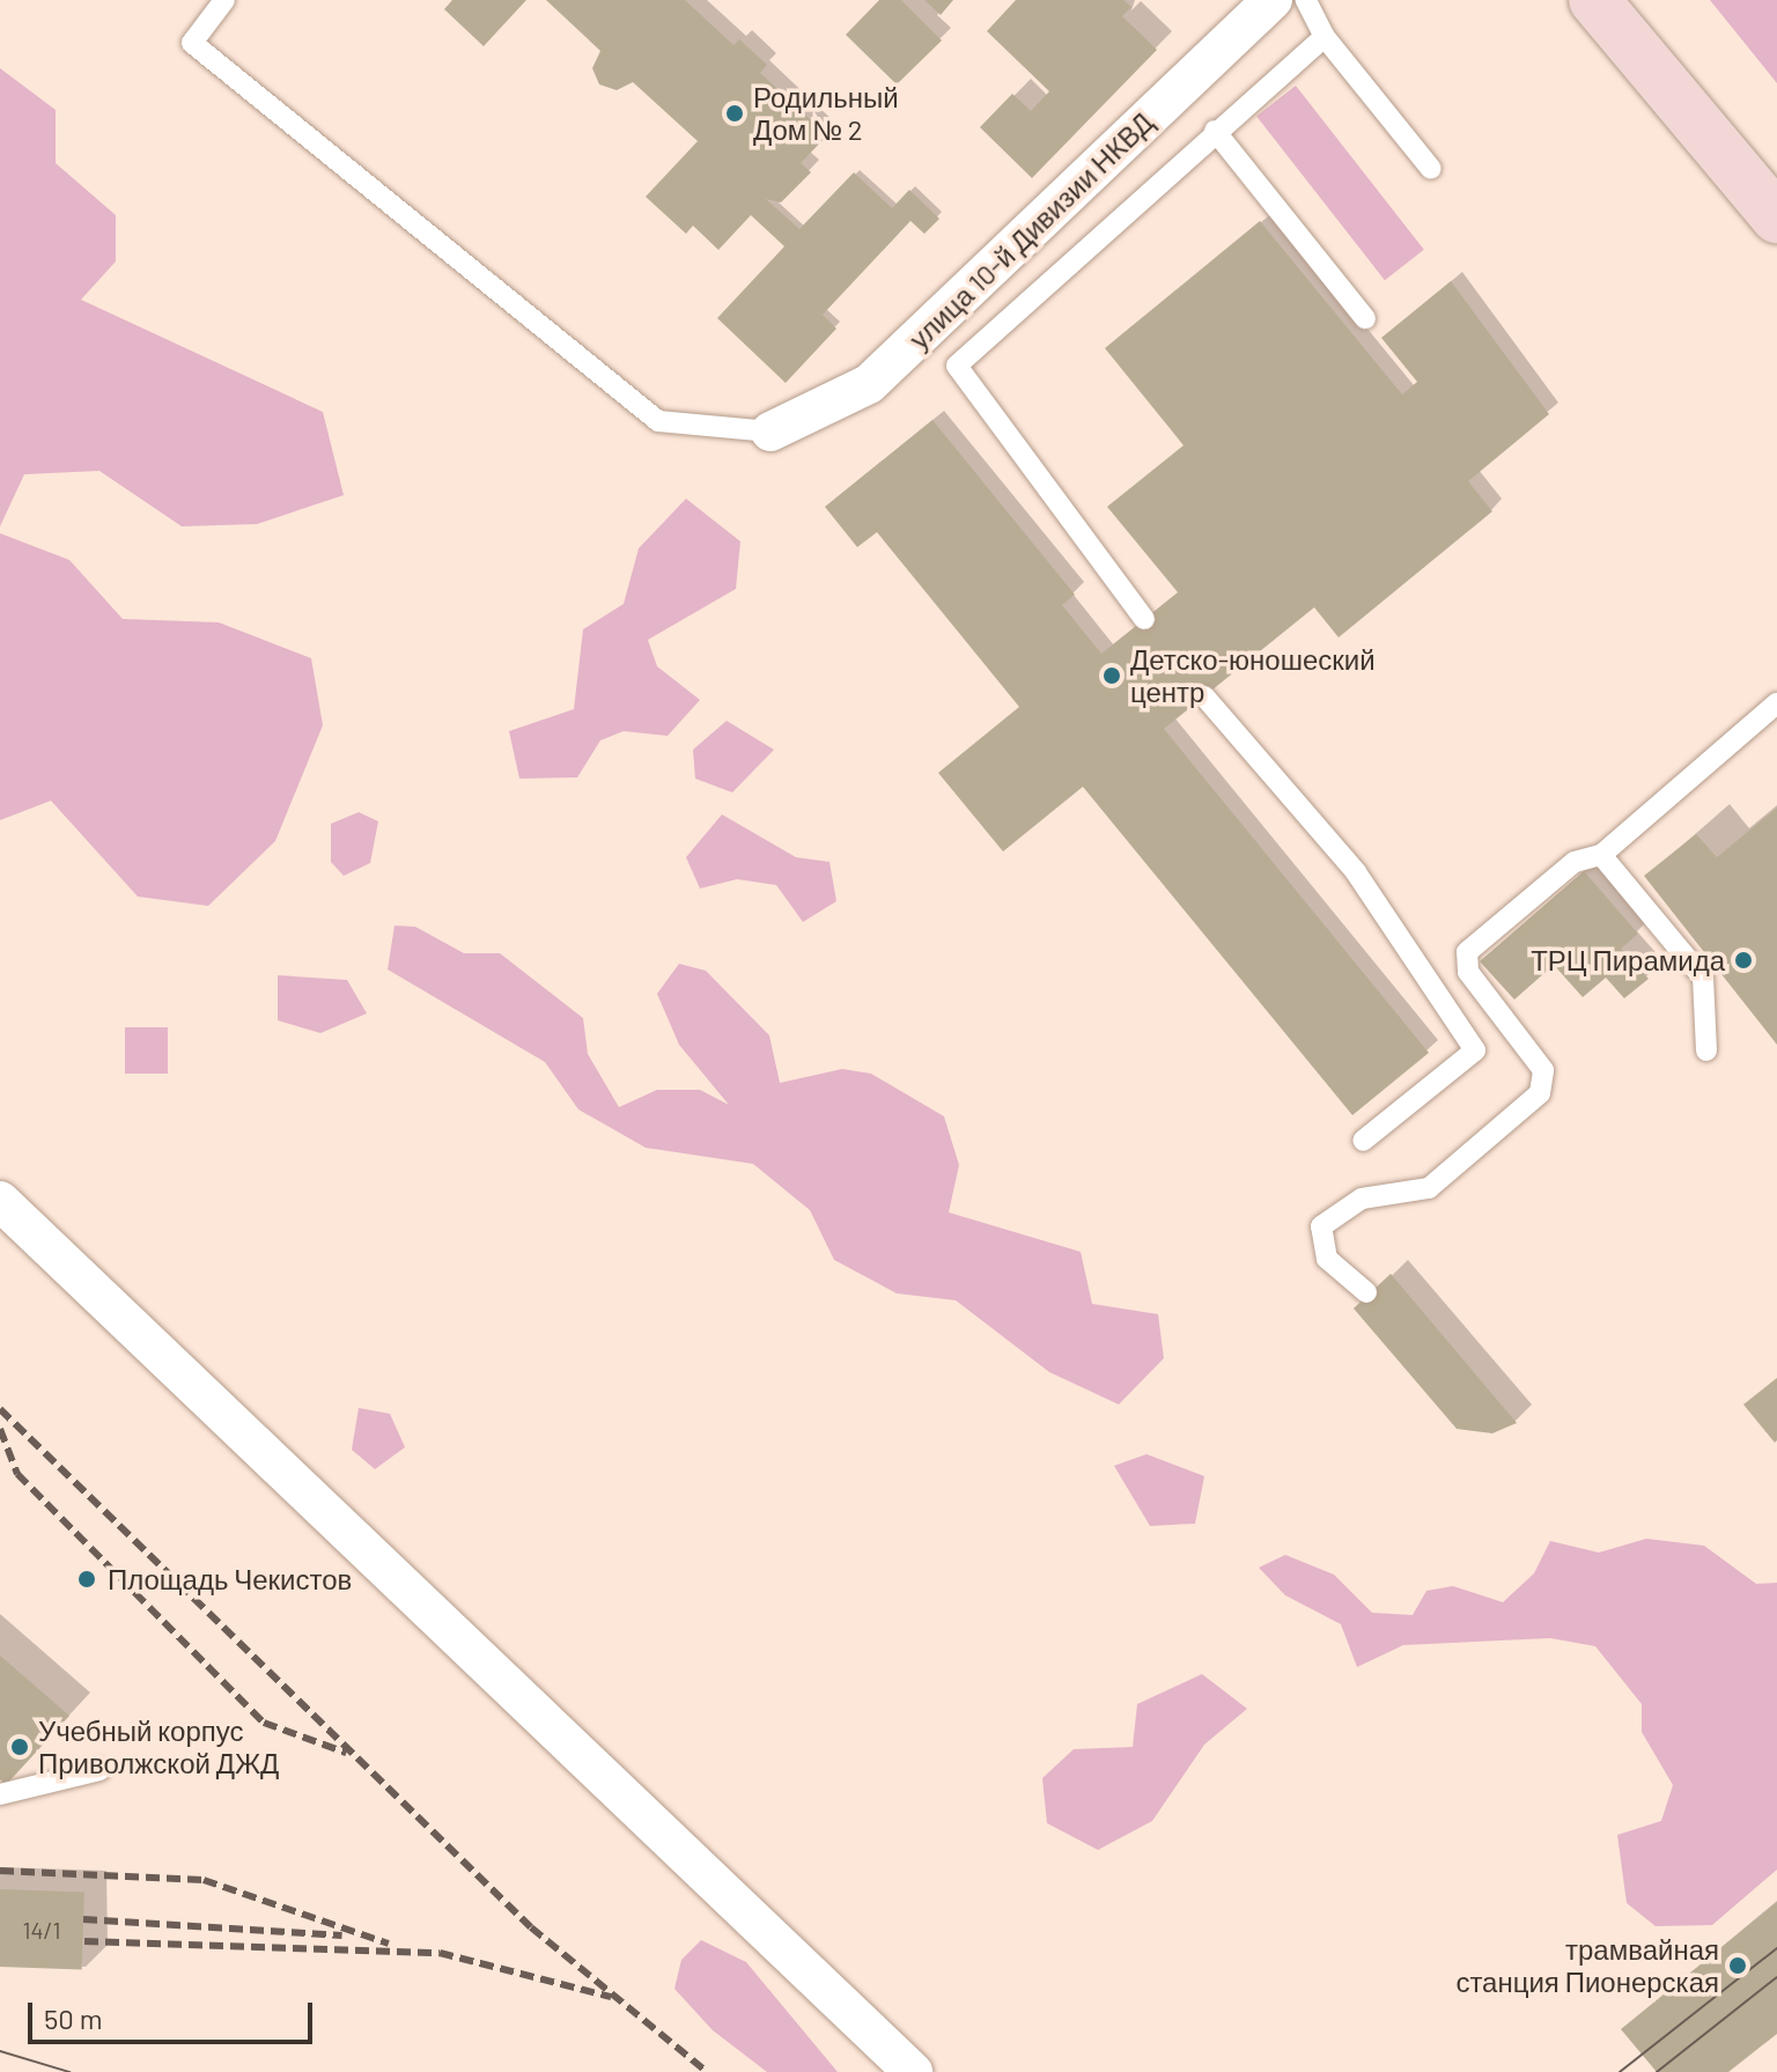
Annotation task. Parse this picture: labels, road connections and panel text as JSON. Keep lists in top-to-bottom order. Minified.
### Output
{"streets":{"street":["улица 10-й Дивизии НКВД"]},"places":["Родильный Дом № 2","Детско-юношеский центр","ТРЦ Пирамида","Площадь Чекистов","Учебный корпус Приволжской ДЖД","трамвайная станция Пионерская"],"house_numbers":["14/1"],"scale_bar":"50 m"}
